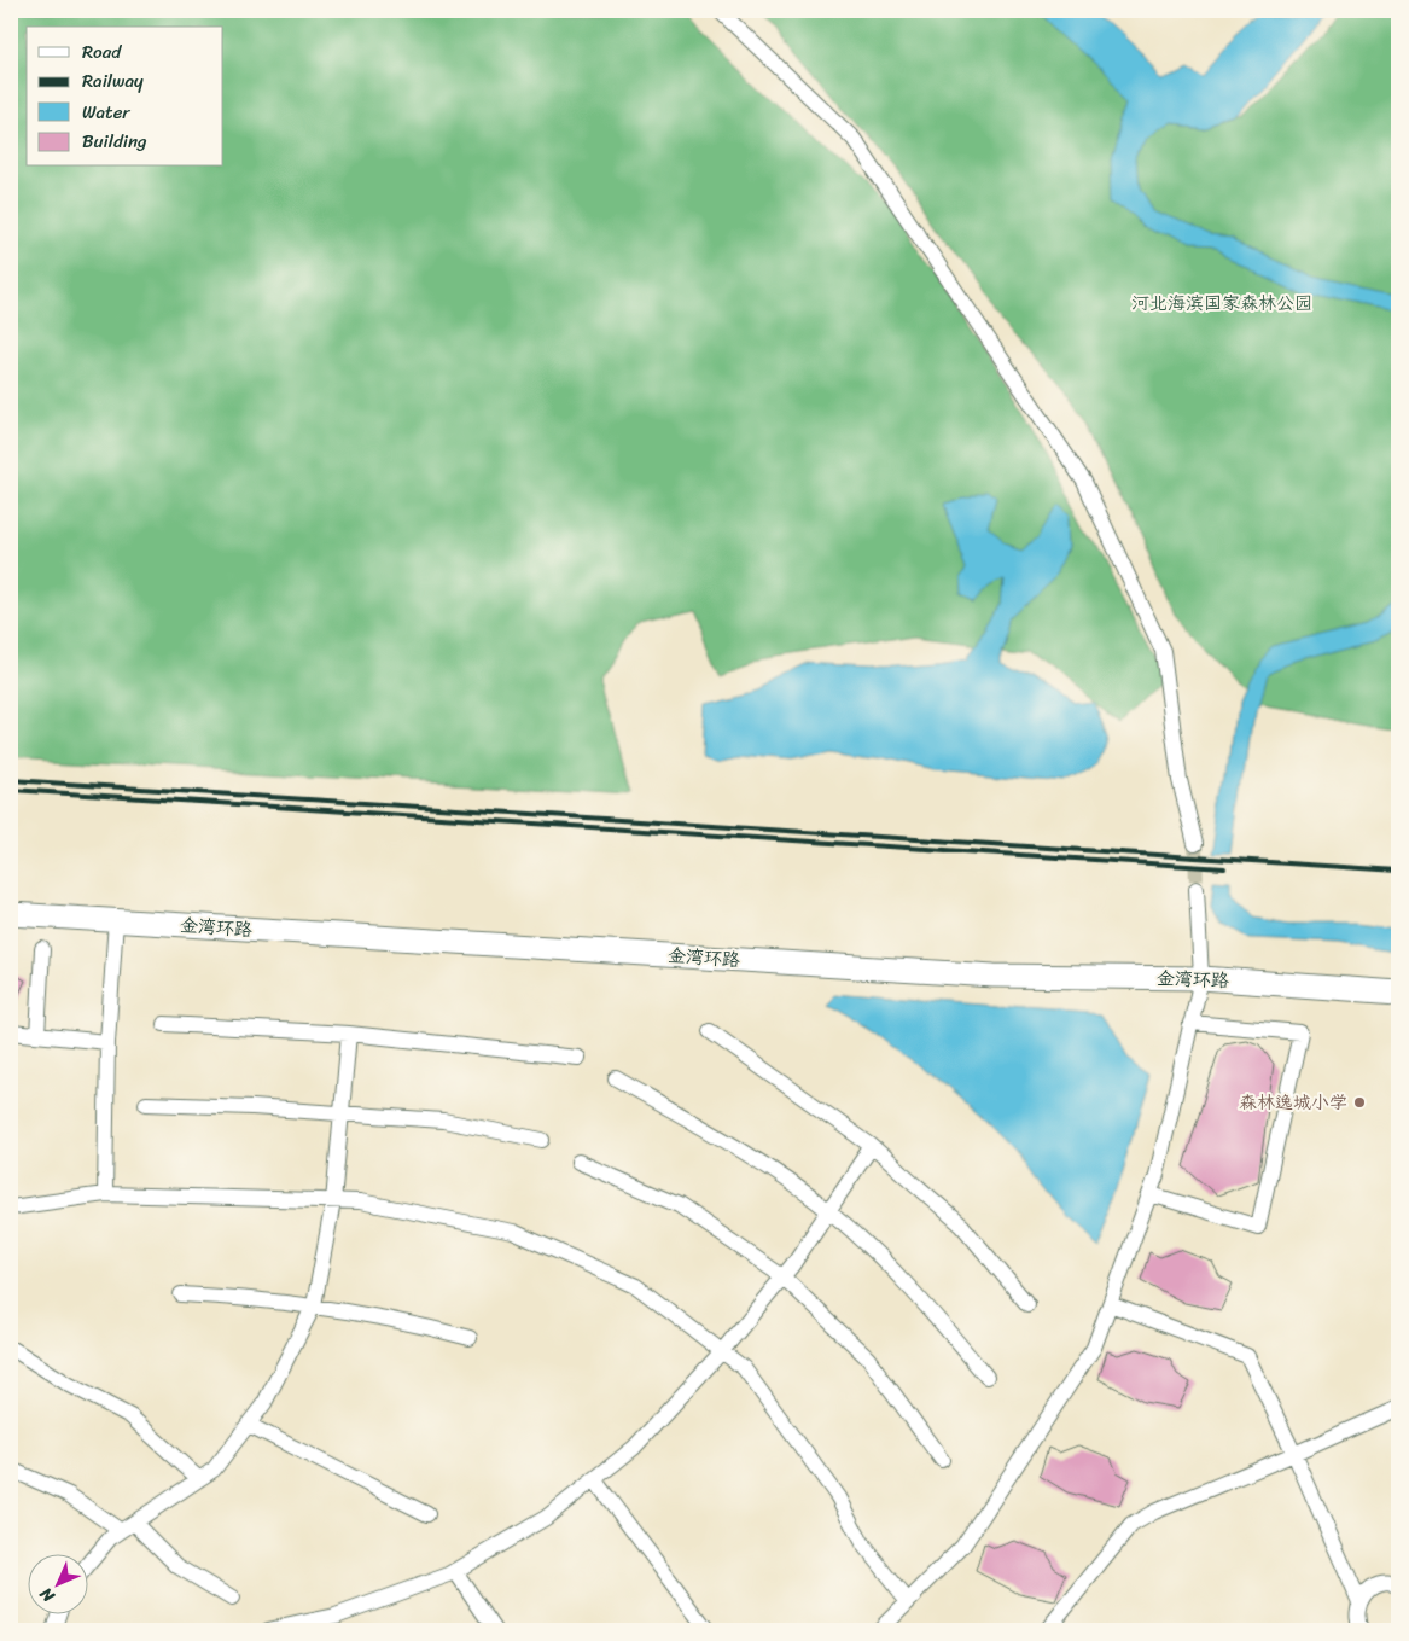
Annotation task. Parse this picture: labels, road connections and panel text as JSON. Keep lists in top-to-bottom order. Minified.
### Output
{"streets":{"main road":["金湾环路"]},"parks":["河北海滨国家森林公园"],"places":["森林逸城小学"],"legend":["Road","Railway","Water","Building"],"north":"bottom left"}
